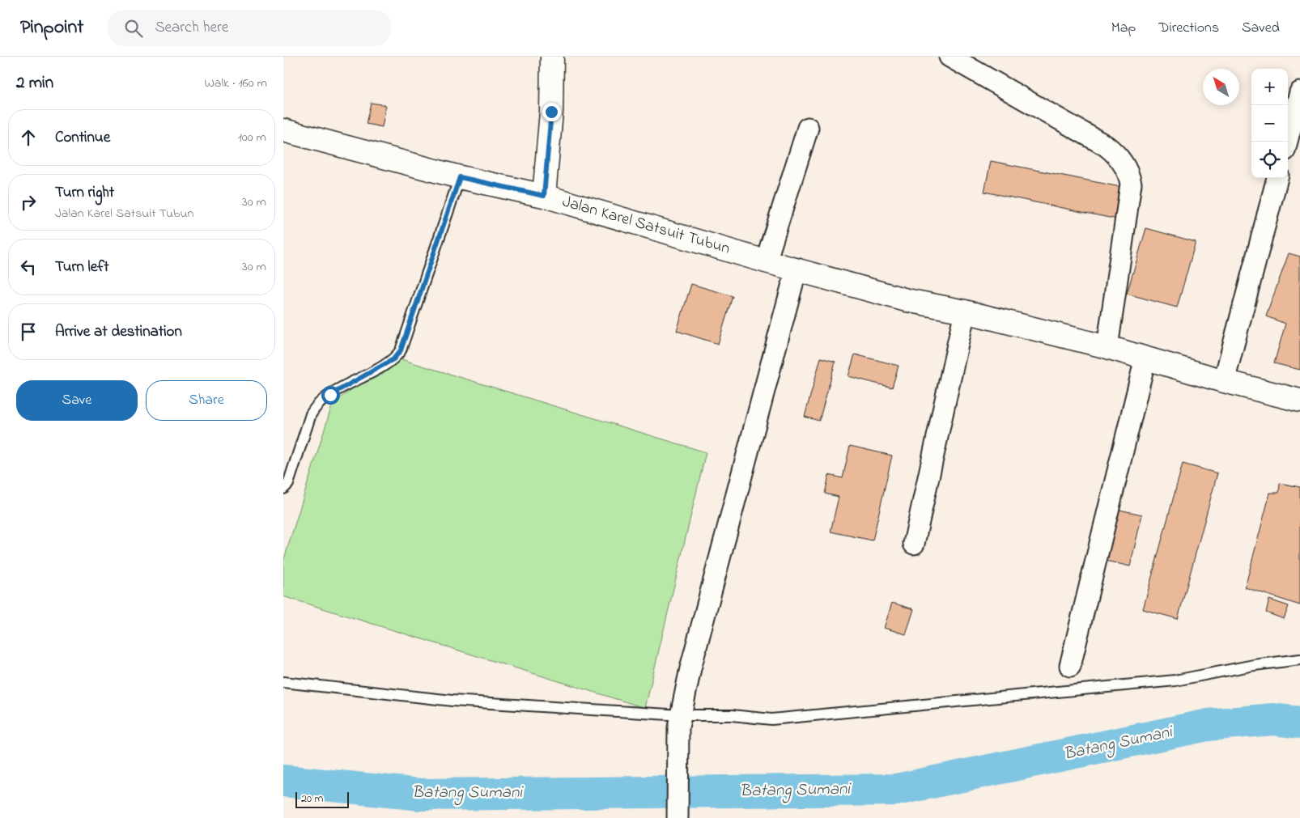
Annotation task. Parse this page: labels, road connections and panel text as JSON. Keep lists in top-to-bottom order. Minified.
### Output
{"streets":{"street":["Jalan Karel Satsuit Tubun"]},"water":["Batang Sumani"],"scale_bar":"20 m","north":"top left","page":{"header":"Pinpoint","search":"Search here","nav":["Map","Directions","Saved"],"heading":["2 min","Walk · 160 m"],"map_buttons":["+","−"],"list":[["Continue","100 m"],["Turn right","Jalan Karel Satsuit Tubun","30 m"],["Turn left","30 m"],"Arrive at destination"],"buttons":["Save","Share"],"scale":"20 m"}}
